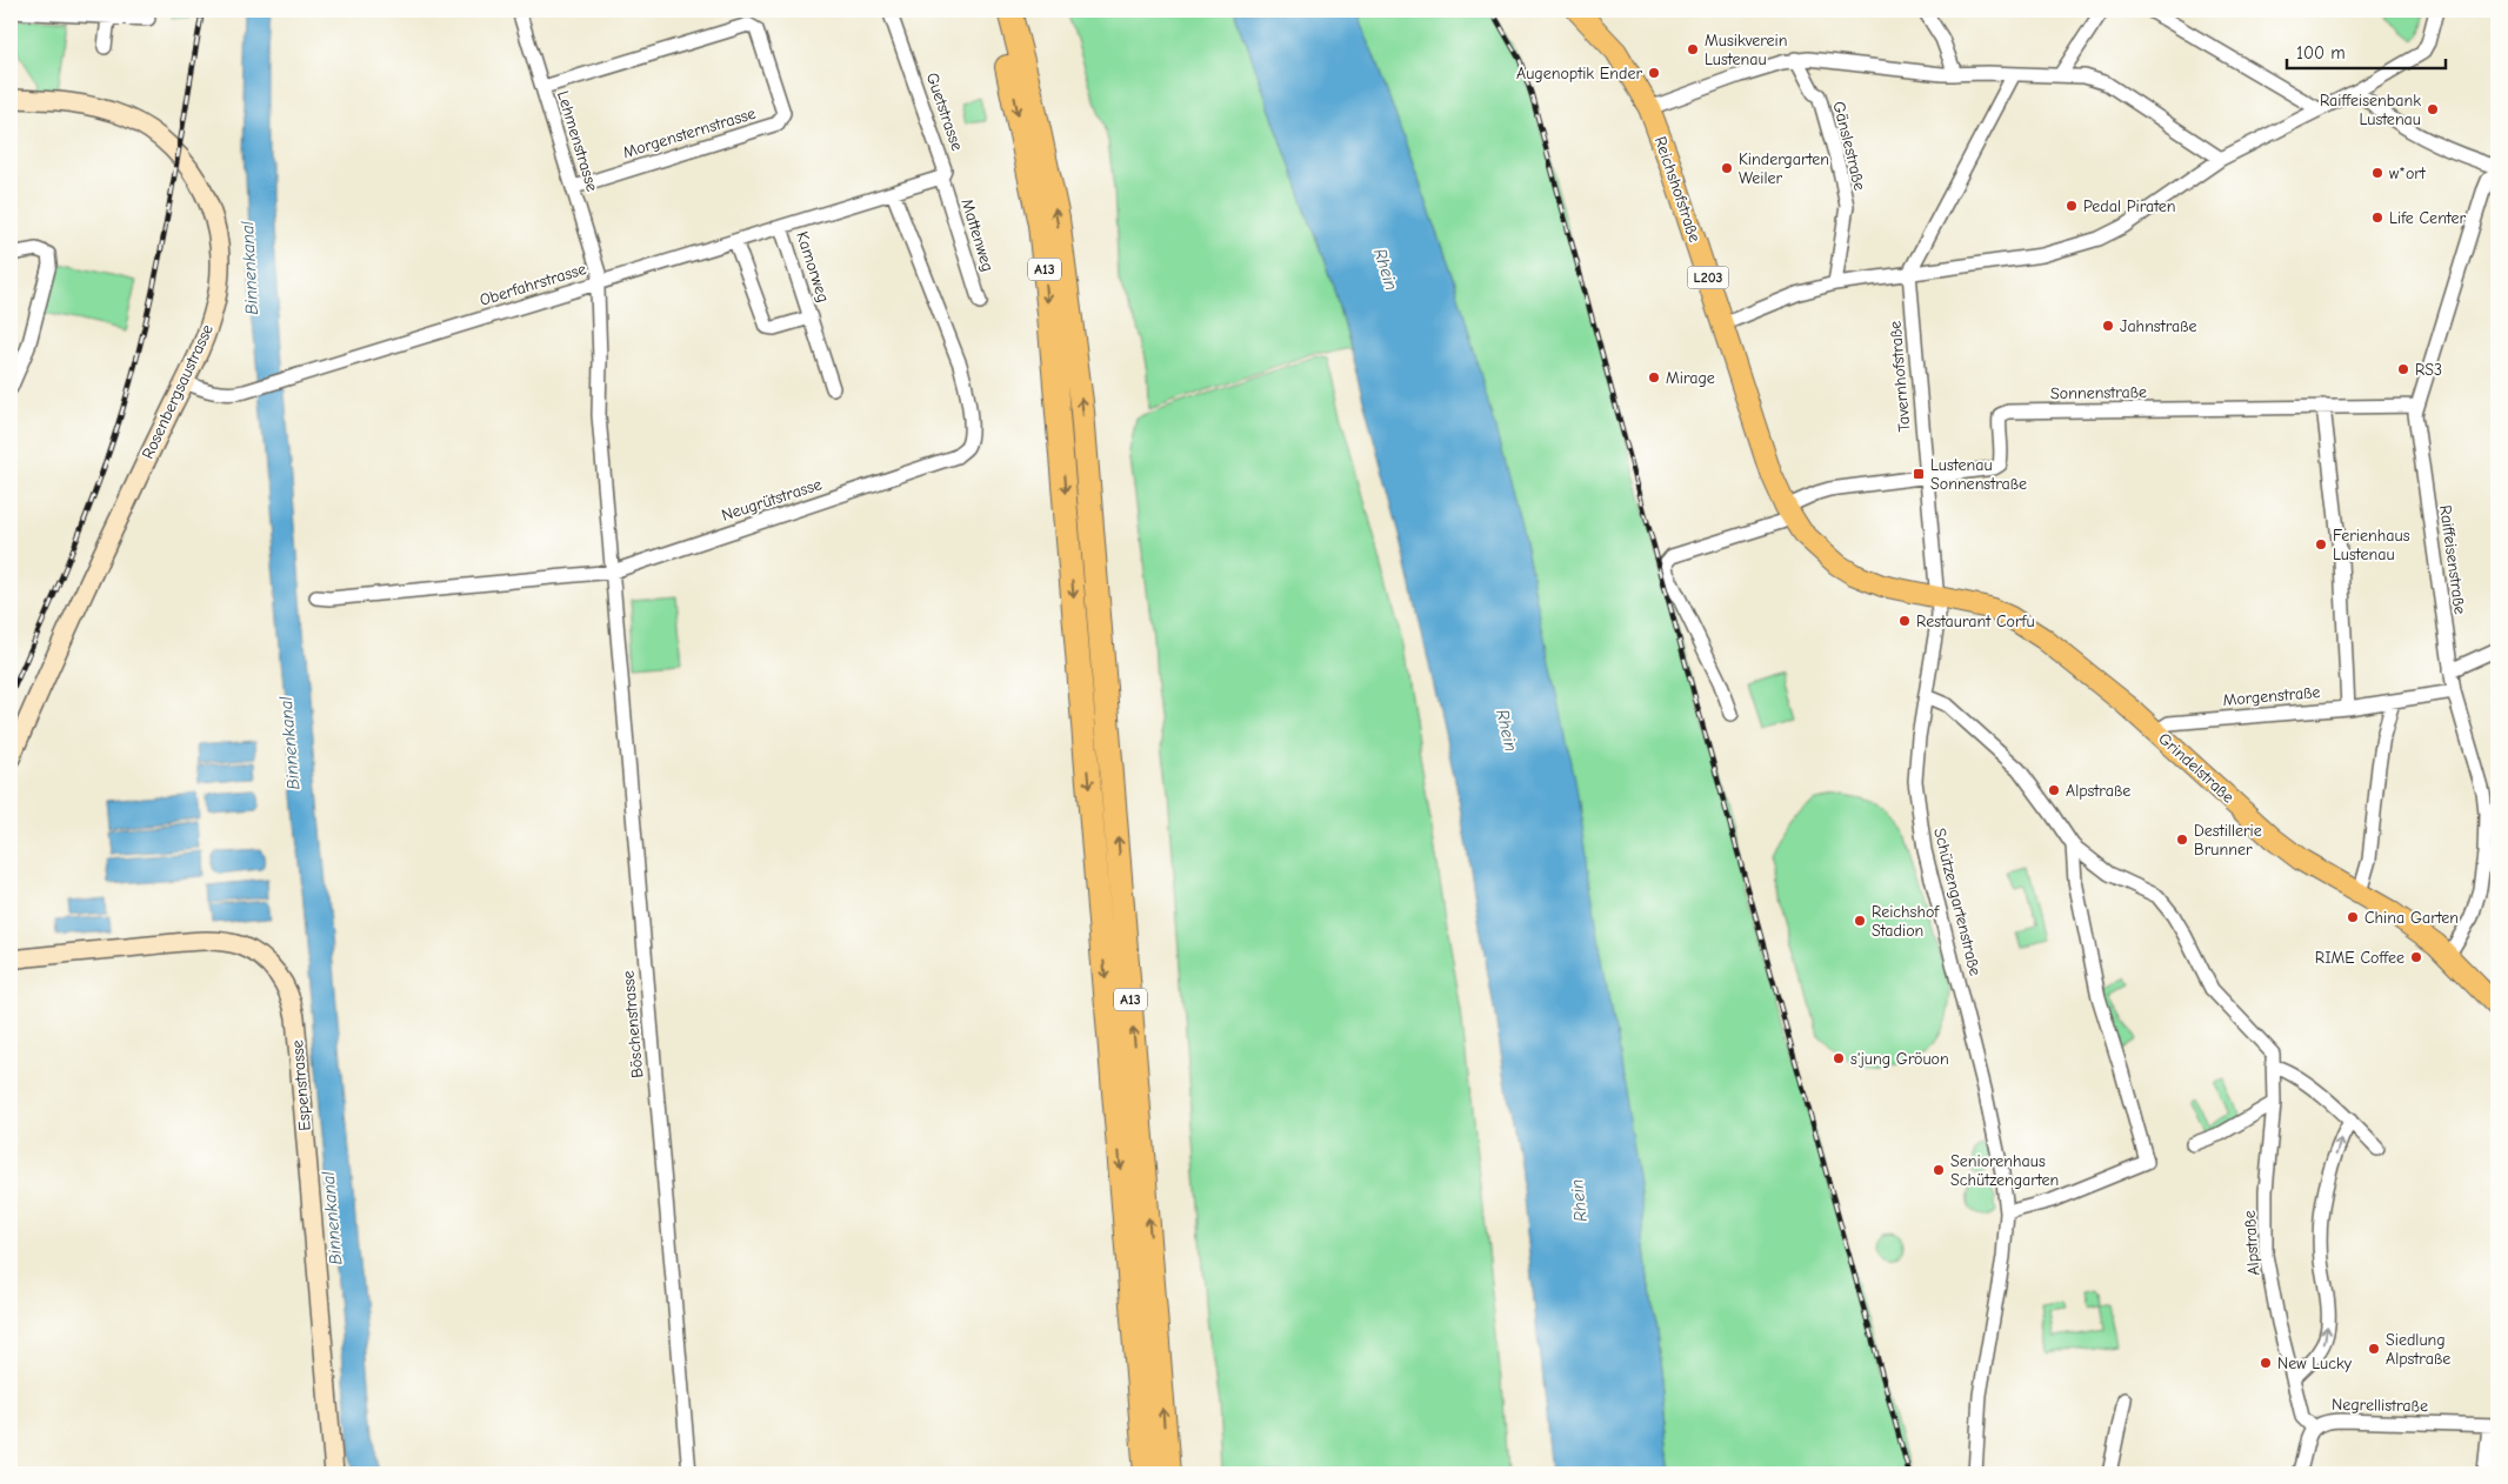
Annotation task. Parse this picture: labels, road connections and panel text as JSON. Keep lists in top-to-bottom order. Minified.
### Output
{"streets":{"highway":["A13"],"main road":["Reichshofstraße","L203","Grindelstraße"],"street":["Guetstrasse","Morgensternstrasse","Lehmenstrasse","Gänslestraße","Mattenweg","Kamorweg","Oberfahrstrasse","Tavernhofstraße","Rosenbergsaustrasse","Sonnenstraße","Neugrütstrasse","Raiffeisenstraße","Morgenstraße","Schützengartenstraße","Böschenstrasse","Espenstrasse","Alpstraße","Negrellistraße"]},"crossings":[["Guetstrasse","Mattenweg"],["Morgensternstrasse","Lehmenstrasse"],["Lehmenstrasse","Oberfahrstrasse"],["Lehmenstrasse","Neugrütstrasse"],["Lehmenstrasse","Böschenstrasse"],["Reichshofstraße","Tavernhofstraße"],["Reichshofstraße","Grindelstraße"],["Reichshofstraße","Schützengartenstraße"],["Kamorweg","Oberfahrstrasse"],["Oberfahrstrasse","Rosenbergsaustrasse"],["Oberfahrstrasse","Neugrütstrasse"],["Tavernhofstraße","Sonnenstraße"],["Tavernhofstraße","Grindelstraße"],["Tavernhofstraße","Schützengartenstraße"],["Sonnenstraße","Raiffeisenstraße"],["Neugrütstrasse","Böschenstrasse"],["Raiffeisenstraße","Morgenstraße"],["Raiffeisenstraße","Grindelstraße"],["Morgenstraße","Grindelstraße"],["Grindelstraße","Schützengartenstraße"],["Alpstraße","Negrellistraße"]],"water":["Binnenkanal","Rhein"],"places":{"other":["Musikverein Lustenau","Augenoptik Ender","Raiffeisenbank Lustenau","Kindergarten Weiler","w*ort","Pedal Piraten","Life Center","Jahnstraße","RS3","Mirage","Ferienhaus Lustenau","Restaurant Corfu","Alpstraße","Destillerie Brunner","China Garten","Reichshof Stadion","RIME Coffee","s'jung Gröuon","Seniorenhaus Schützengarten","Siedlung Alpstraße","New Lucky"],"transit":["Lustenau Sonnenstraße"]},"scale_bar":"100 m"}
